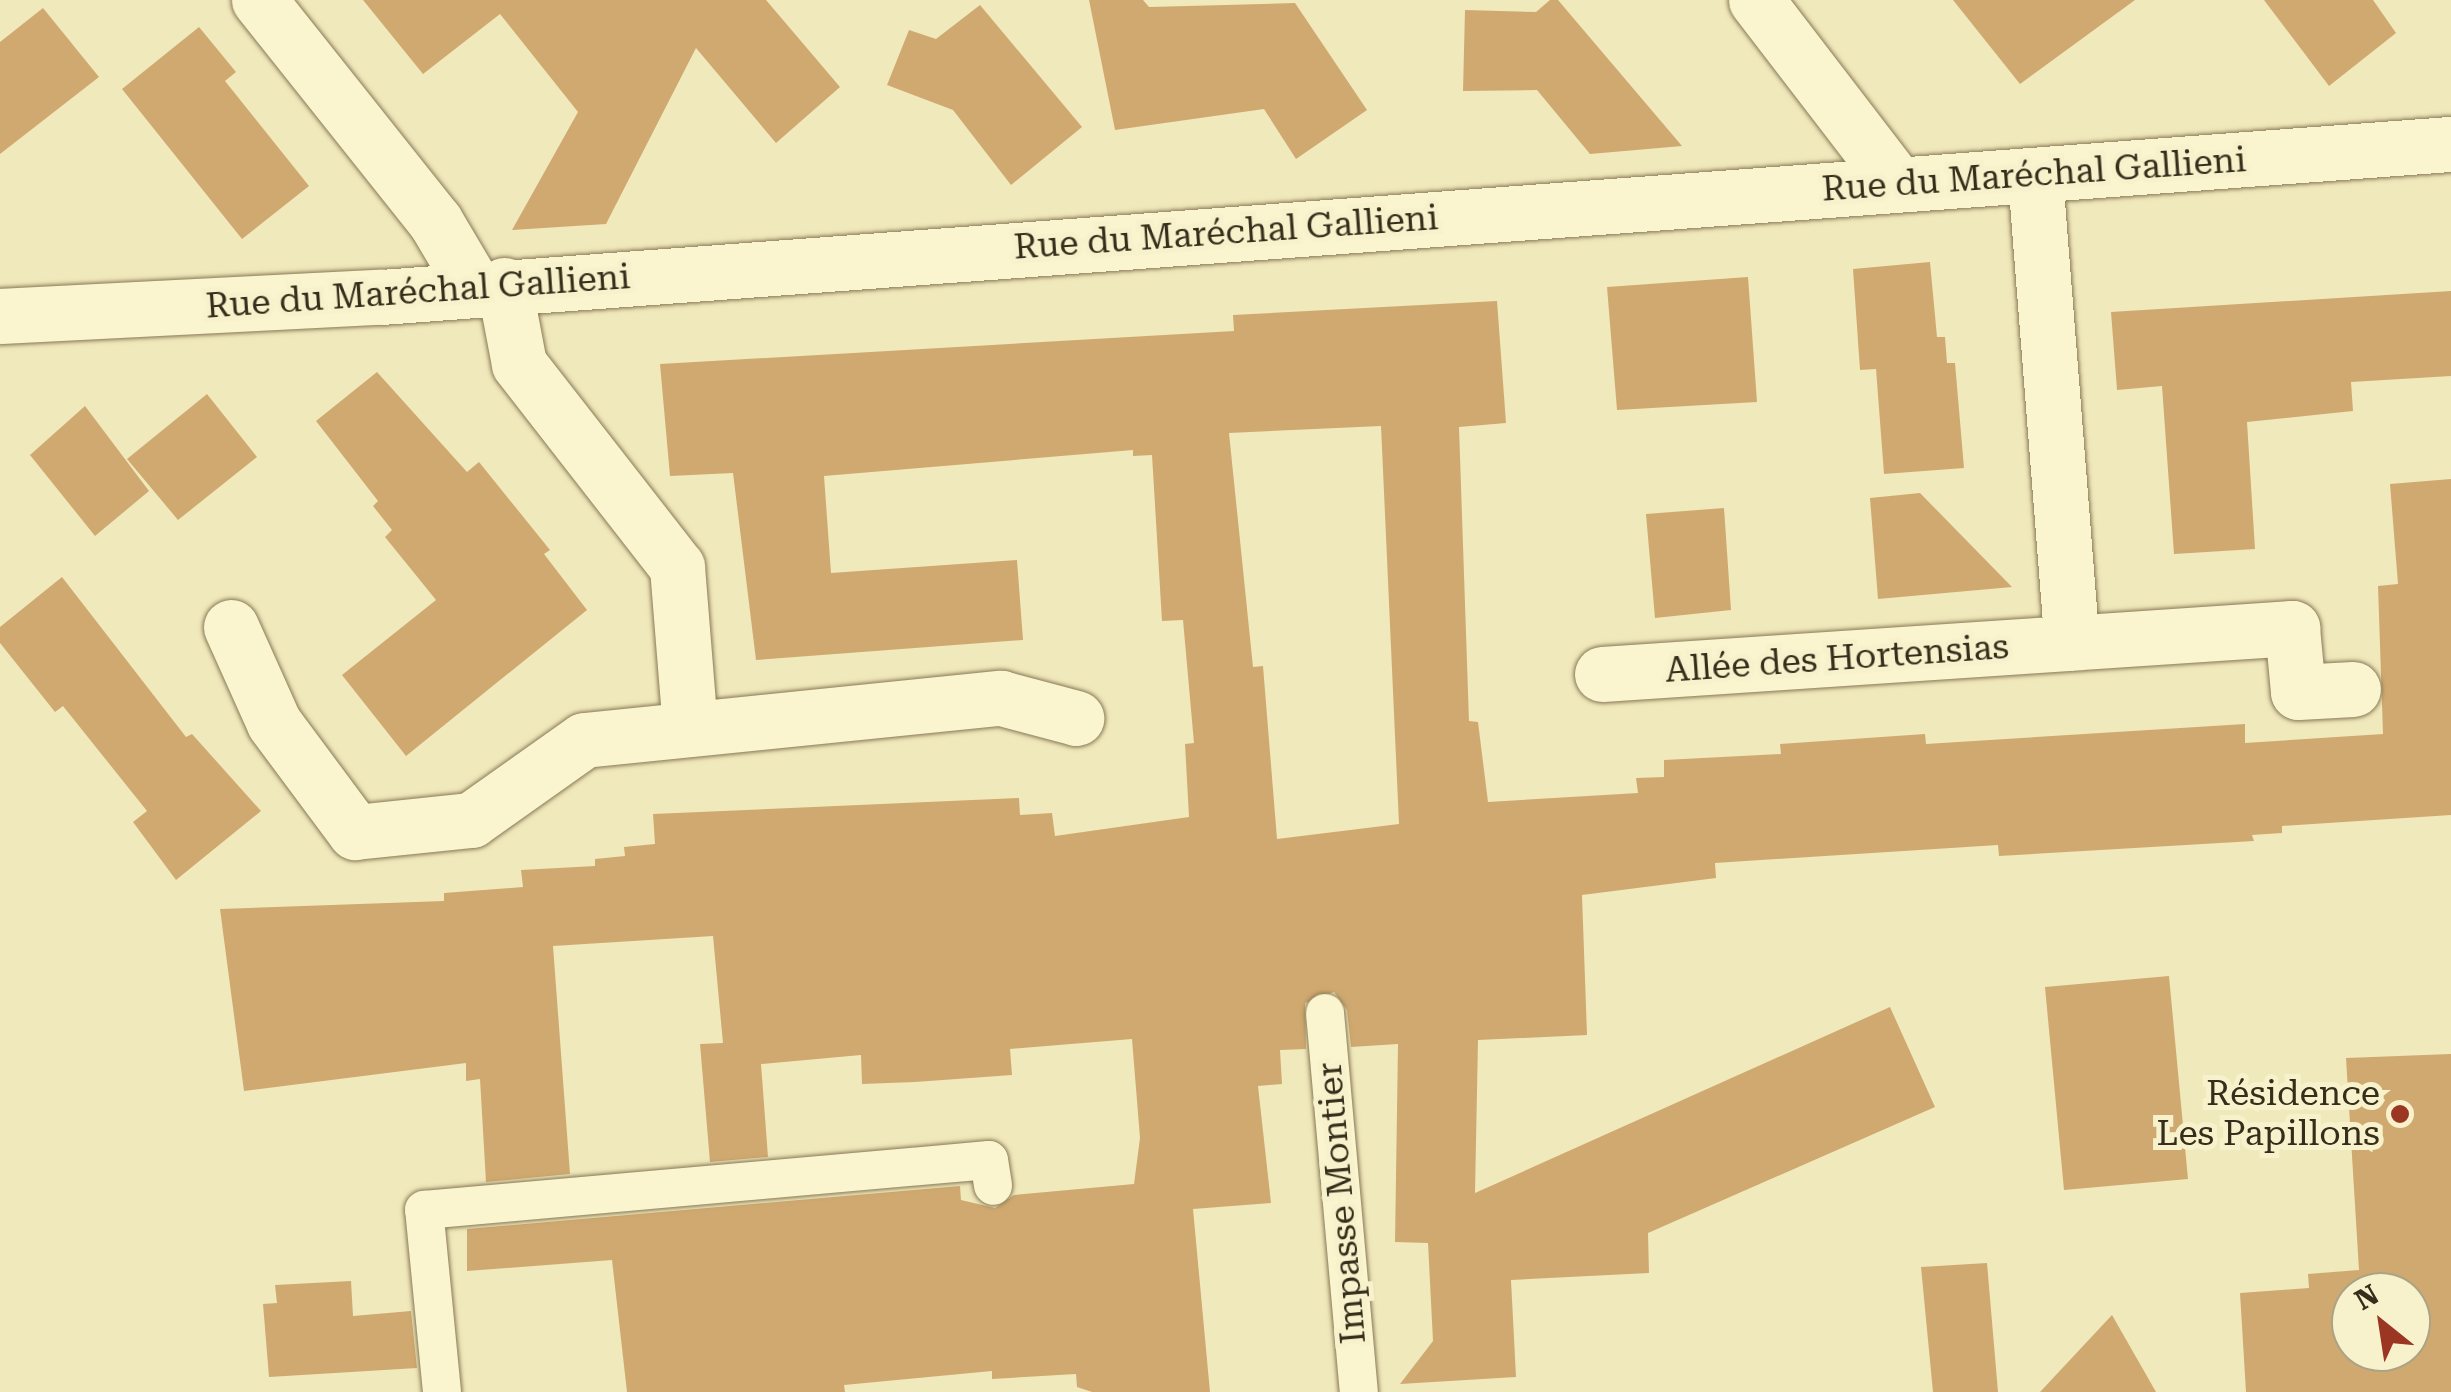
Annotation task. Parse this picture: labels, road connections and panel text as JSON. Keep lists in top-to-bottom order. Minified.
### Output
{"streets":{"street":["Rue du Maréchal Gallieni","Allée des Hortensias"],"lane":["Impasse Montier"]},"places":["Résidence Les Papillons"],"north":"top left"}
